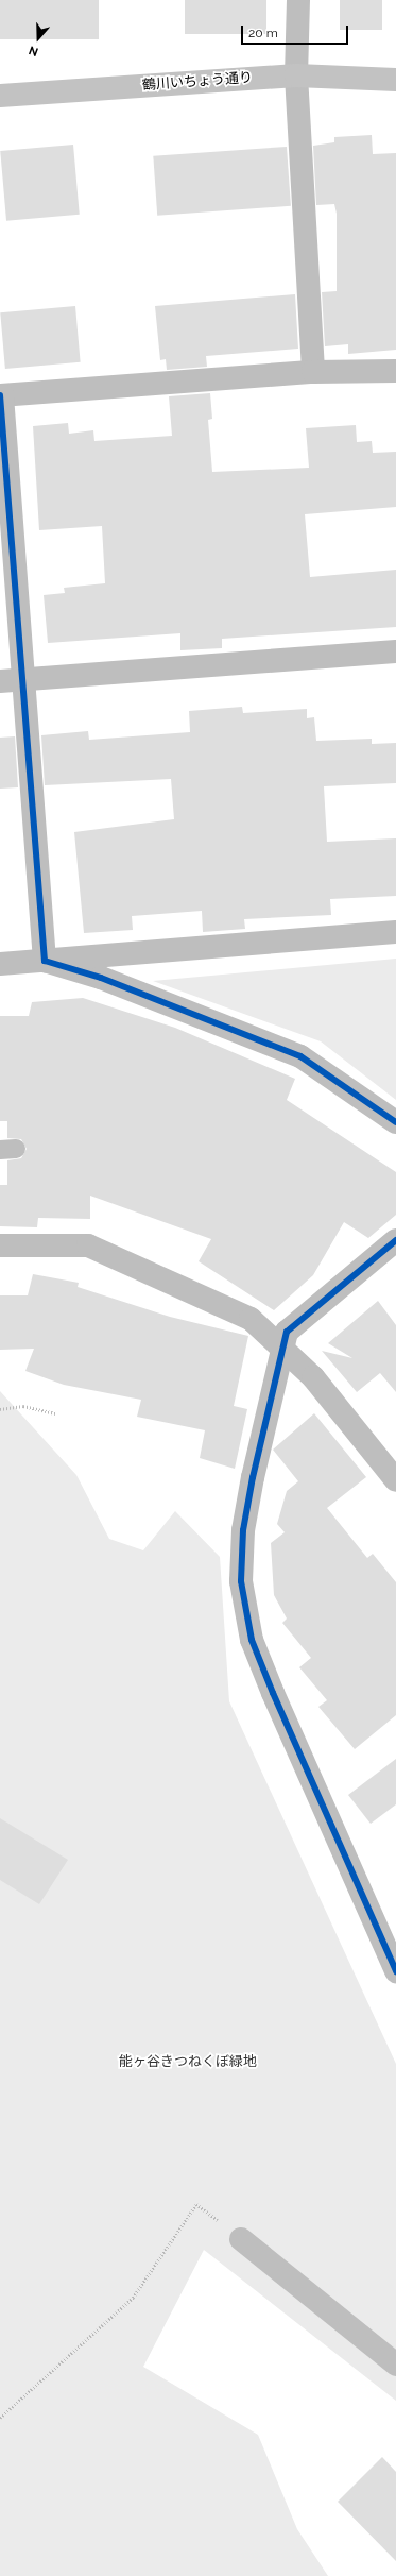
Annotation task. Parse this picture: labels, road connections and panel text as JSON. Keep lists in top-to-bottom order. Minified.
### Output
{"streets":{"street":["鶴川いちょう通り"]},"parks":["能ヶ谷きつねくぼ緑地"],"scale_bar":"20 m","north":"bottom"}
